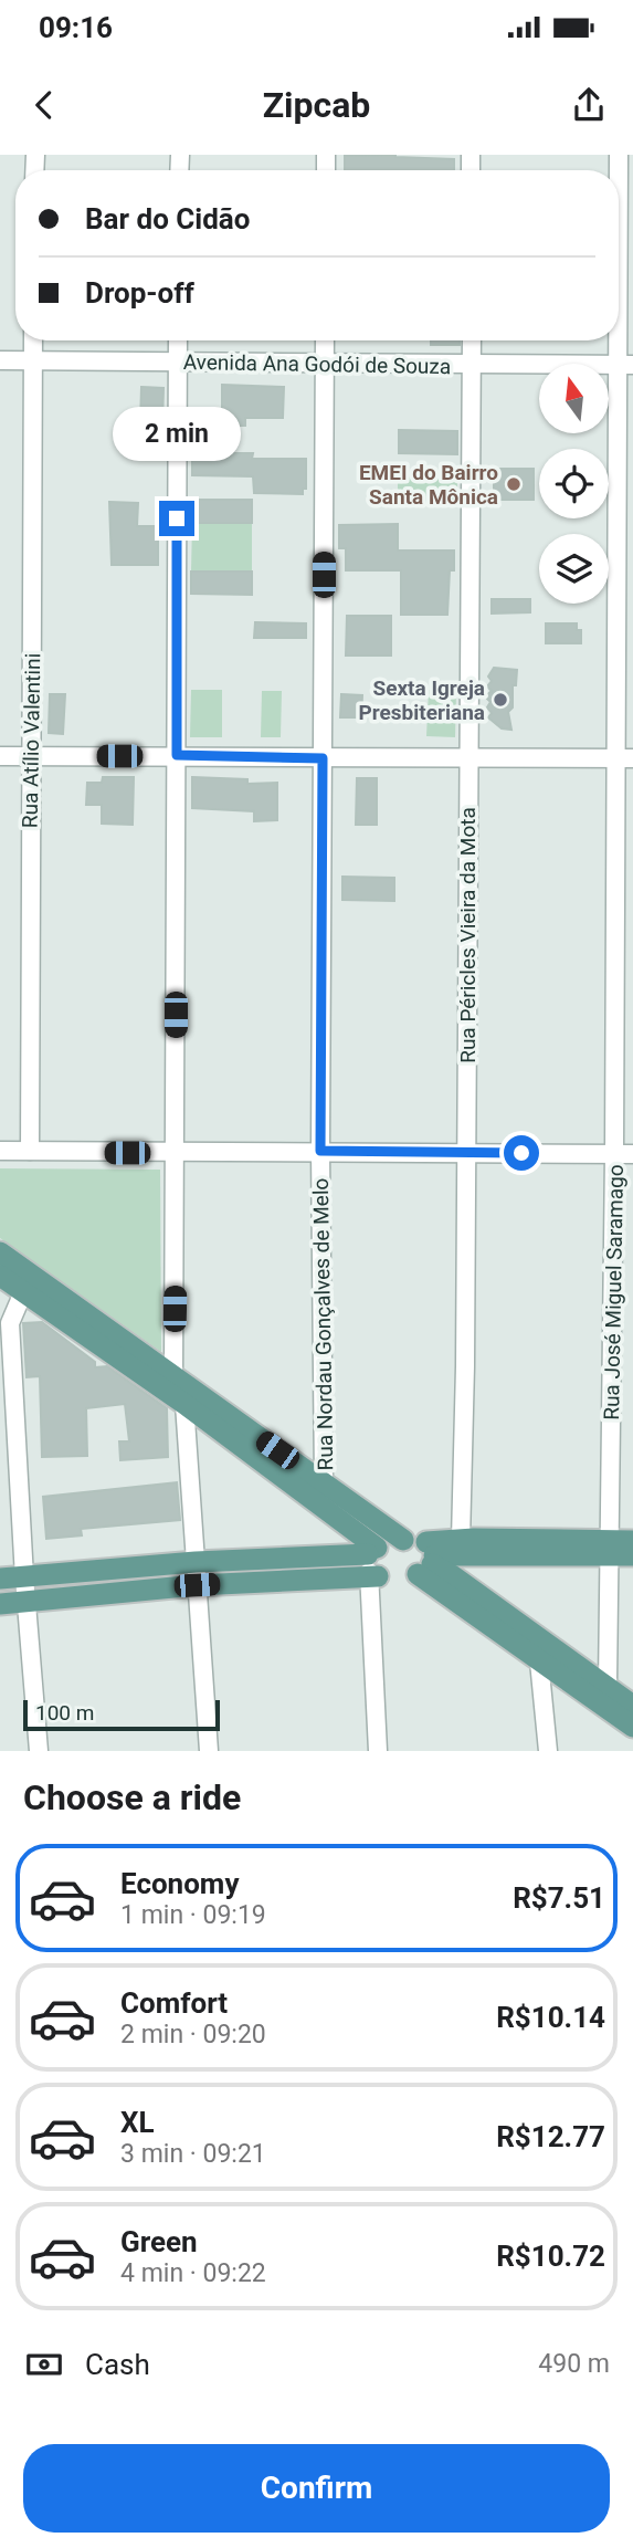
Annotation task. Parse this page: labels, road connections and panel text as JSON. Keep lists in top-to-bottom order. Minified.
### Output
{"streets":{"street":["Avenida Ana Godói de Souza","Rua Atílio Valentini","Rua Péricles Vieira da Mota","Rua José Miguel Saramago","Rua Nordau Gonçalves de Melo"]},"crossings":[["Avenida Ana Godói de Souza","Rua Atílio Valentini"],["Avenida Ana Godói de Souza","Rua Péricles Vieira da Mota"],["Avenida Ana Godói de Souza","Rua José Miguel Saramago"],["Avenida Ana Godói de Souza","Rua Nordau Gonçalves de Melo"]],"places":["EMEI do Bairro Santa Mônica","Sexta Igreja Presbiteriana"],"scale_bar":"100 m","north":"top","page":{"status":"09:16","header":"Zipcab","banner":["Bar do Cidão","Drop-off"],"bubble":"2 min","scale":"100 m","heading":"Choose a ride","list":[{"name":"Economy","note":"1 min · 09:19","value":"R$7.51"},{"name":"Comfort","note":"2 min · 09:20","value":"R$10.14"},{"name":"XL","note":"3 min · 09:21","value":"R$12.77"},{"name":"Green","note":"4 min · 09:22","value":"R$10.72"}],"pay":["Cash","490 m"],"buttons":"Confirm"}}
